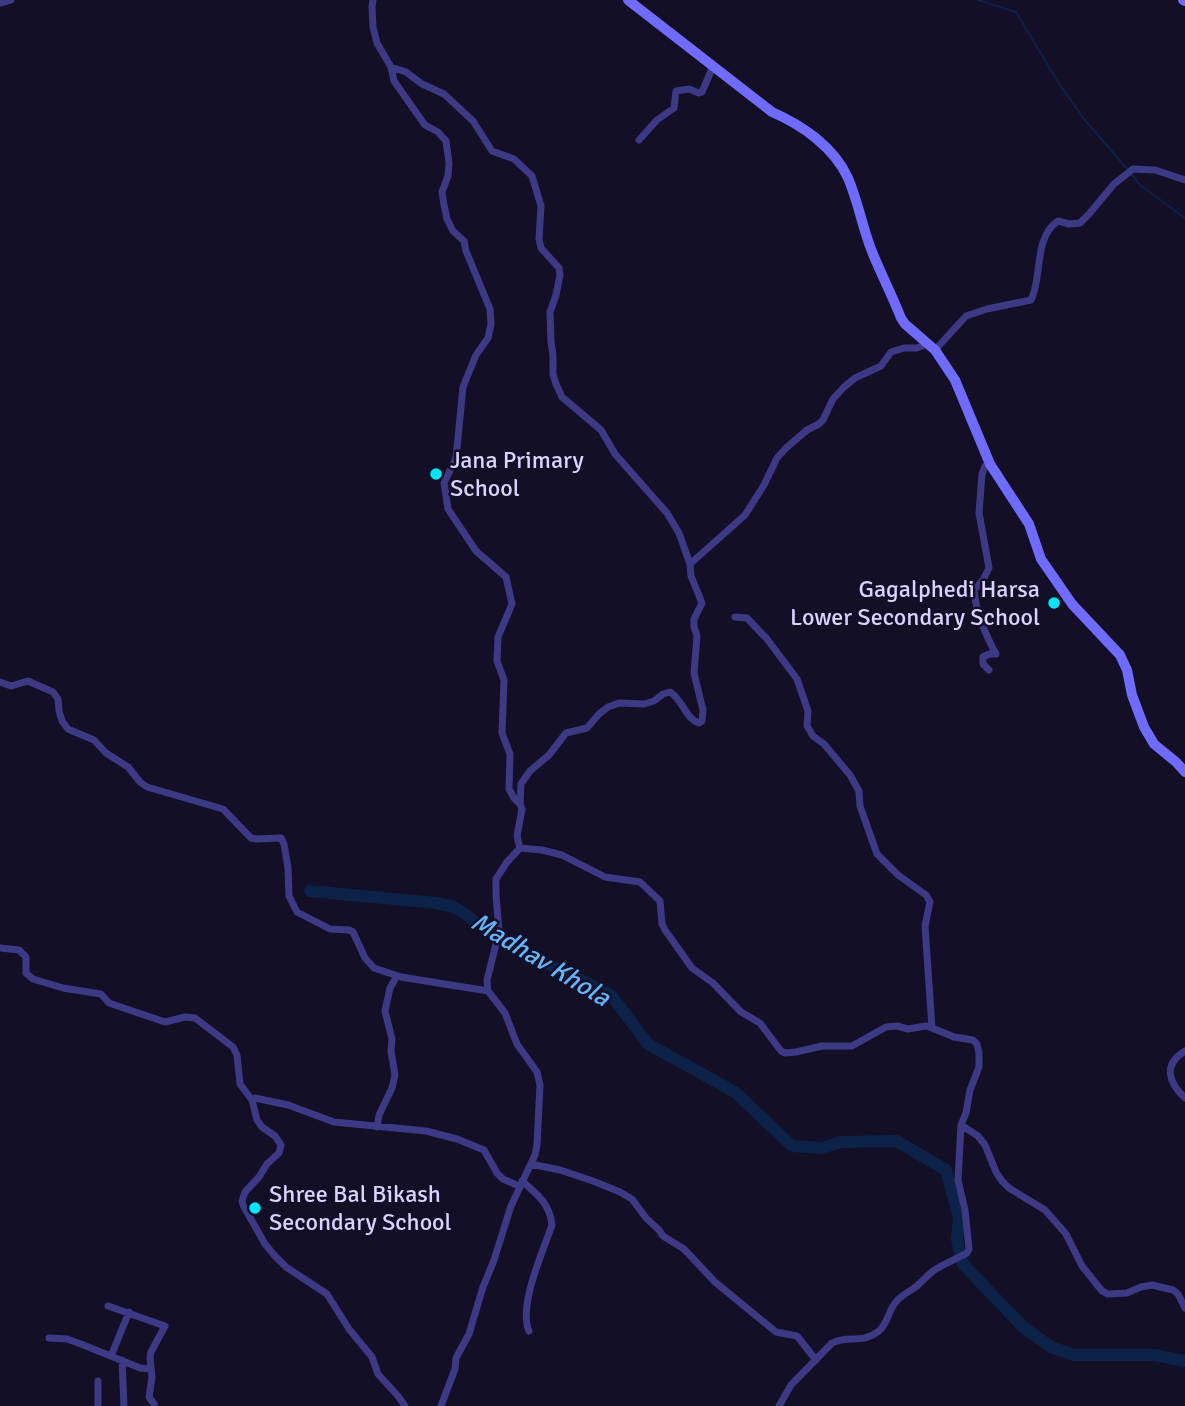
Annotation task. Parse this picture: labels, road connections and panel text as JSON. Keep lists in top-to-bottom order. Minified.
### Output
{"water":["Madhav Khola"],"places":["Jana Primary School","Gagalphedi Harsa Lower Secondary School","Shree Bal Bikash Secondary School"]}
